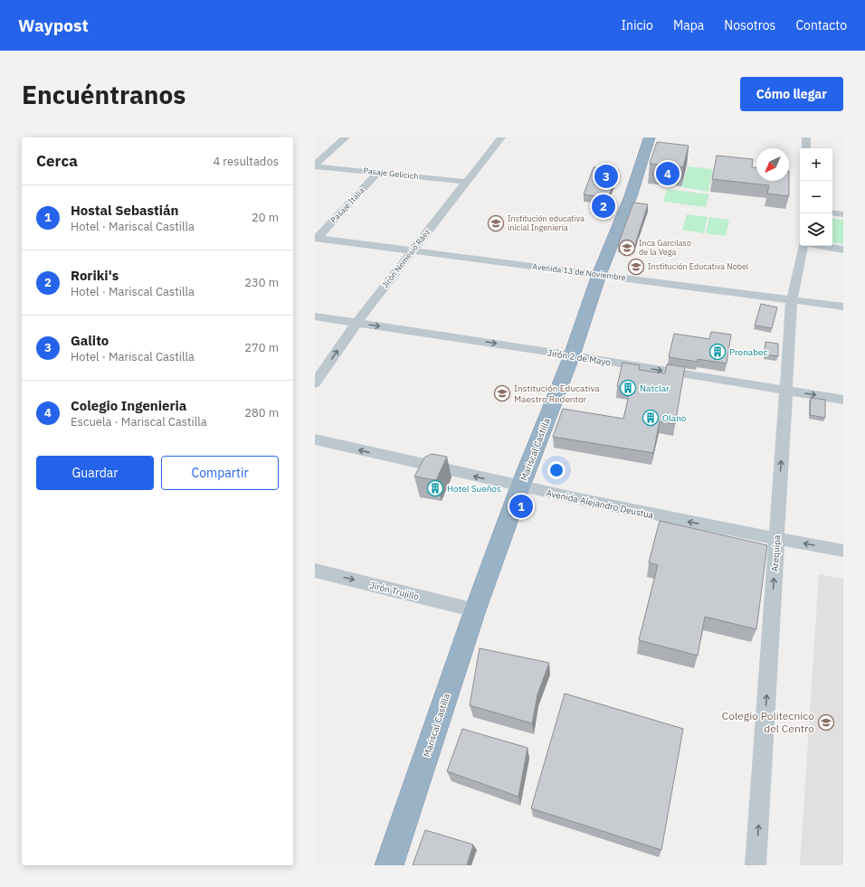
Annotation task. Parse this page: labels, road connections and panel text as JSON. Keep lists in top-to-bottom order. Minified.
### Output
{"streets":{"highway":["Mariscal Castilla"],"street":["Pasaje Gelicich","Pasaje Italia","Jirón Nemesio Ráez","Avenida 13 de Noviembre","Jirón 2 de Mayo","Avenida Alejandro Deustua","Arequipa","Jirón Trujillo"]},"crossings":[["Pasaje Gelicich","Pasaje Italia"],["Pasaje Gelicich","Jirón Nemesio Ráez"],["Pasaje Italia","Avenida 13 de Noviembre"],["Jirón Nemesio Ráez","Avenida 13 de Noviembre"],["Jirón Nemesio Ráez","Jirón 2 de Mayo"],["Avenida 13 de Noviembre","Mariscal Castilla"],["Avenida 13 de Noviembre","Arequipa"],["Jirón 2 de Mayo","Mariscal Castilla"],["Jirón 2 de Mayo","Arequipa"],["Mariscal Castilla","Avenida Alejandro Deustua"],["Mariscal Castilla","Jirón Trujillo"],["Avenida Alejandro Deustua","Arequipa"]],"one_way":["Jirón 2 de Mayo","Avenida Alejandro Deustua","Arequipa","Jirón Trujillo"],"places":{"school or university":["Institución educativa inicial Ingenieria","Inca Garcilaso de la Vega","Institución Educativa Nobel","Institución Educativa Maestro Redentor","Colegio Politecnico del Centro"],"building":["Pronabec","Natclar","Olano","Hotel Sueños"]},"north":"bottom left","page":{"header":"Waypost","nav":["Inicio","Mapa","Nosotros","Contacto"],"buttons":["Cómo llegar",["Guardar","Compartir"]],"title":"Encuéntranos","heading":["Cerca","4 resultados"],"map_buttons":["+","−"],"pins":["4","3","2","1"],"list":[{"mark":"1","name":"Hostal Sebastián","note":"Hotel · Mariscal Castilla","value":"20 m"},{"mark":"2","name":"Roriki's","note":"Hotel · Mariscal Castilla","value":"230 m"},{"mark":"3","name":"Galito","note":"Hotel · Mariscal Castilla","value":"270 m"},{"mark":"4","name":"Colegio Ingenieria","note":"Escuela · Mariscal Castilla","value":"280 m"}]}}
